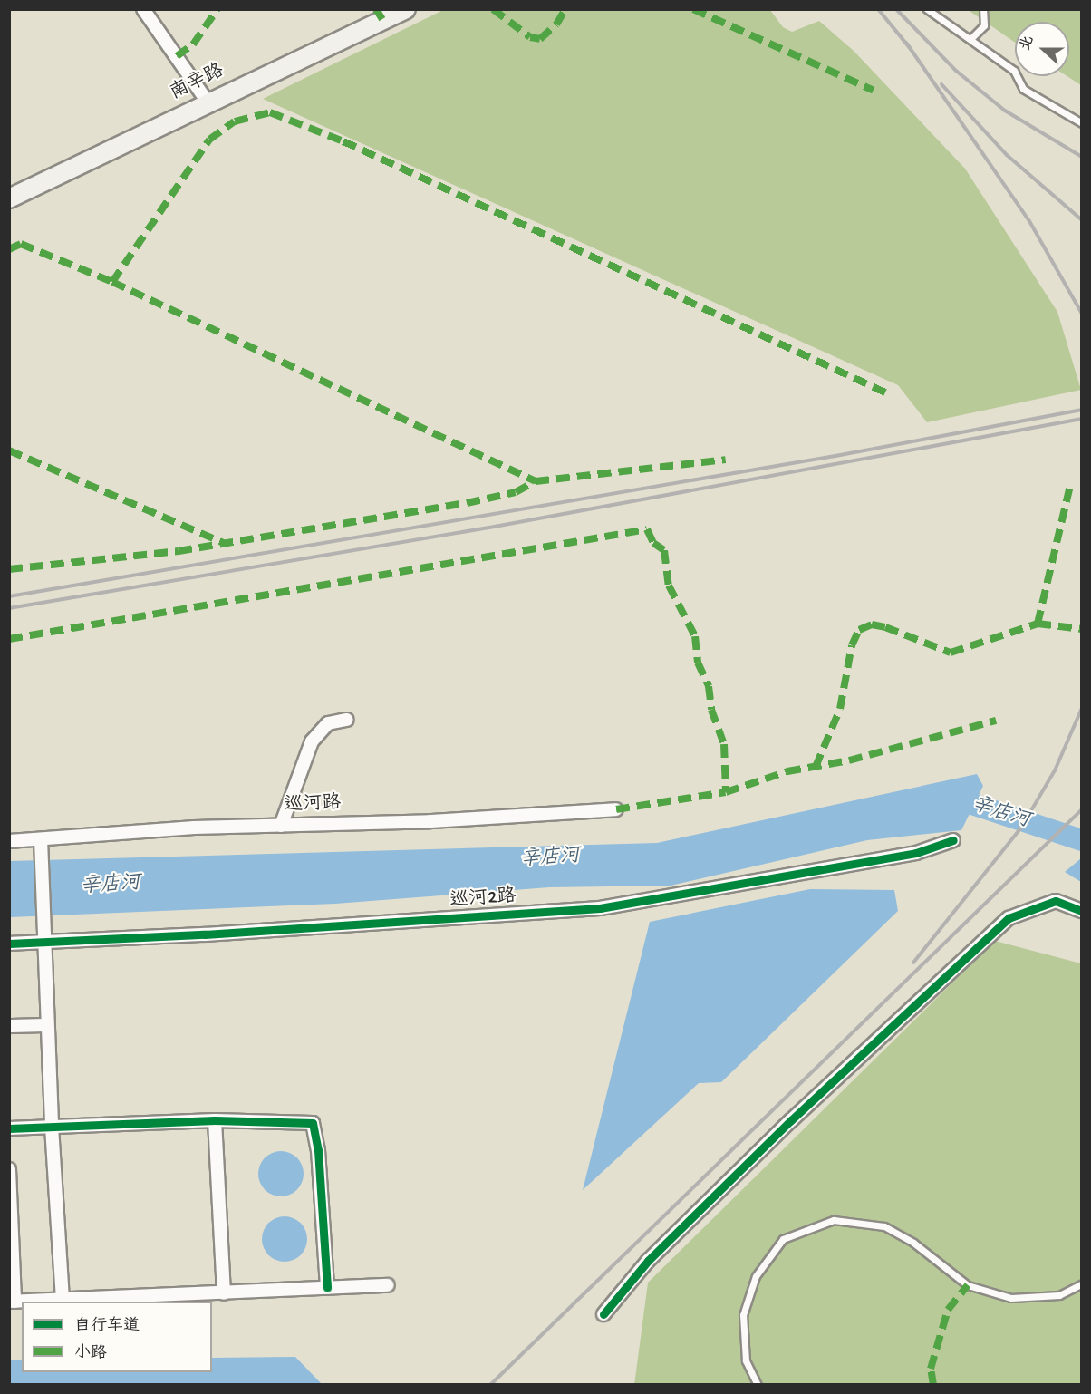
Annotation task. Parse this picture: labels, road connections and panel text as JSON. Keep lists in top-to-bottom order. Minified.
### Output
{"streets":{"main road":["南辛路"],"street":["巡河路","巡河2路"]},"water":["辛店河"],"legend":["自行车道","小路"],"north":"left"}
